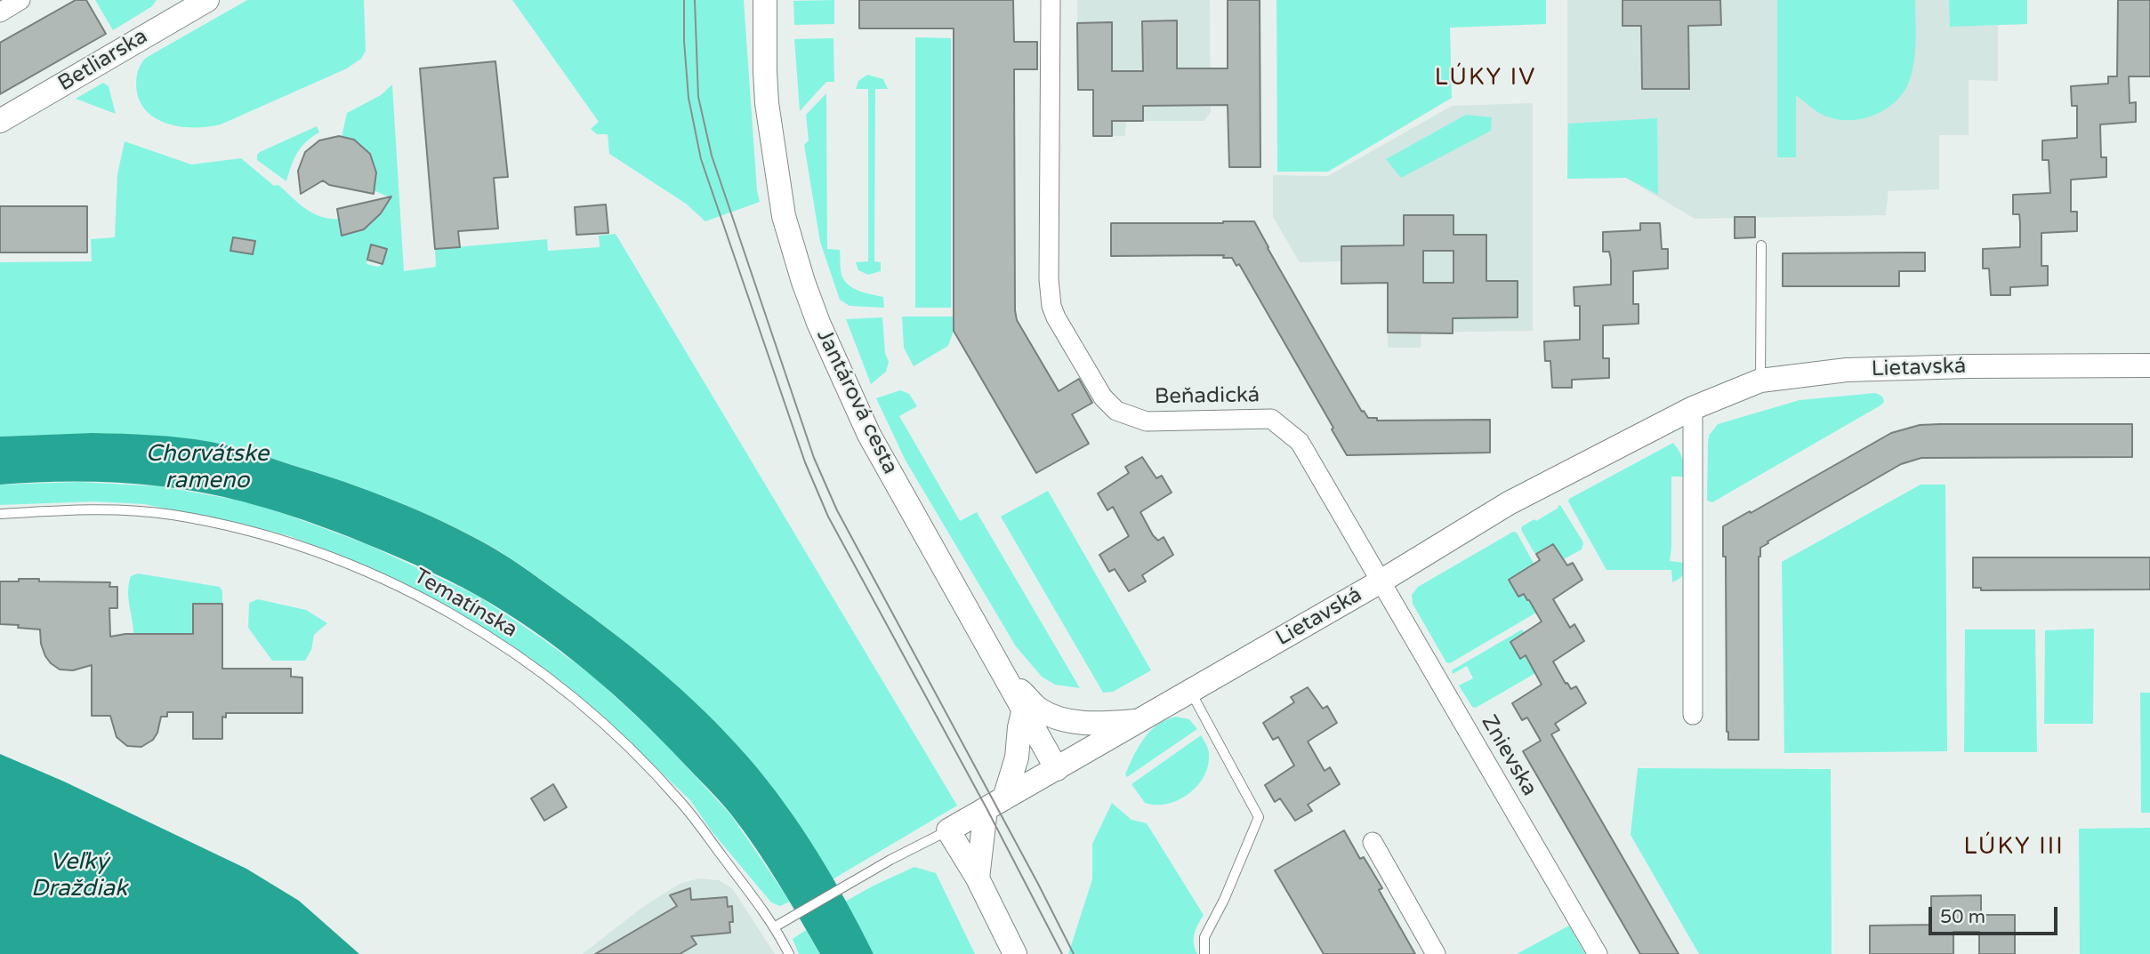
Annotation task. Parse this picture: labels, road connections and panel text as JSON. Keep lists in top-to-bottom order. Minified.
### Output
{"streets":{"street":["Betliarska","Lietavská","Beňadická","Jantárová cesta","Znievska"],"lane":["Tematínska"]},"crossings":[["Lietavská","Beňadická"],["Lietavská","Jantárová cesta"],["Lietavská","Znievska"],["Beňadická","Znievska"]],"districts":["LÚKY IV","LÚKY III"],"water":["Chorvátske rameno","Veľký Draždiak"],"scale_bar":"50 m"}
